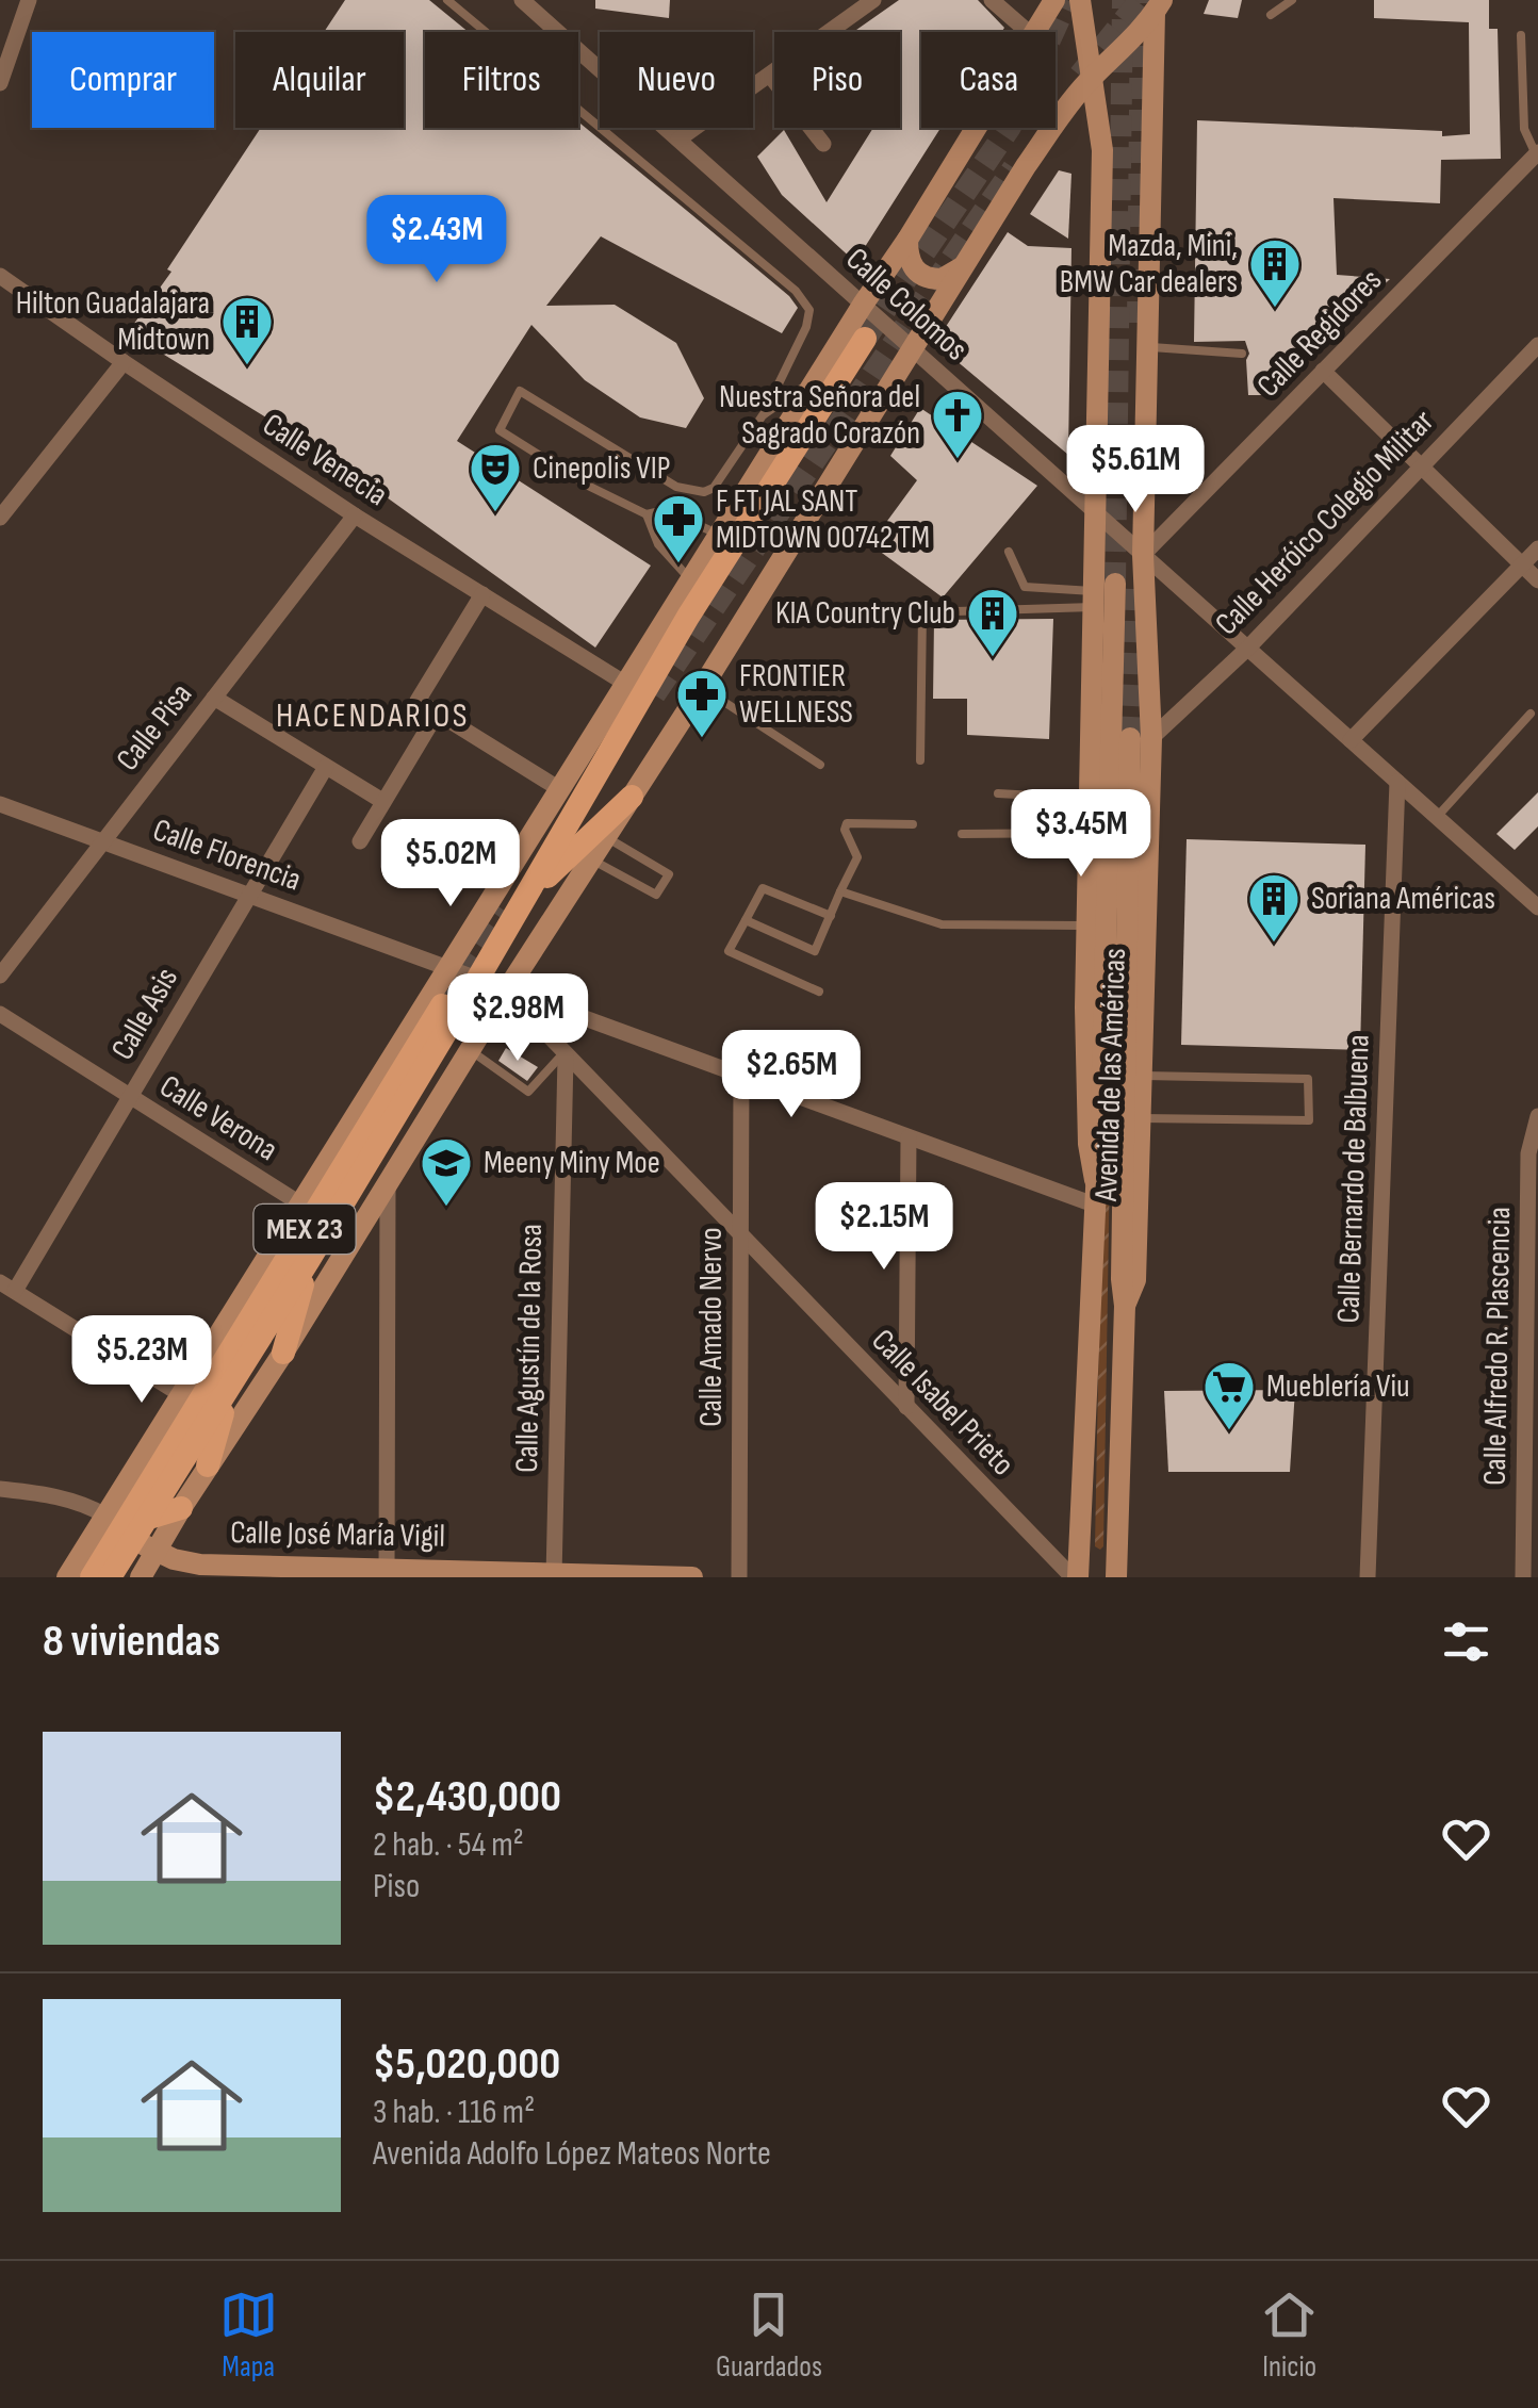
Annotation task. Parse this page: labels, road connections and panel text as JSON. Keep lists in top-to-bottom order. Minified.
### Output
{"streets":{"main road":["Avenida de las Américas","MEX 23","Calle José María Vigil"],"street":["Calle Colomos","Calle Regidores","Calle Venecia","Calle Heróico Colegio Militar","Calle Pisa","Calle Florencia","Calle Asis","Calle Verona","Calle Bernardo de Balbuena","Calle Amado Nervo","Calle Alfredo R. Plascencia","Calle Agustín de la Rosa","Calle Isabel Prieto"]},"crossings":[["Calle Colomos","Calle Regidores"],["Calle Colomos","Calle Heróico Colegio Militar"],["Calle Colomos","Avenida de las Américas"],["Calle Colomos","Calle Bernardo de Balbuena"],["Calle Regidores","Avenida de las Américas"],["Calle Venecia","Calle Pisa"],["Calle Heróico Colegio Militar","Avenida de las Américas"],["Calle Pisa","Calle Florencia"],["Calle Florencia","Calle Asis"],["Calle Florencia","Avenida de las Américas"],["Calle Florencia","MEX 23"],["Calle Florencia","Calle Amado Nervo"],["Calle Florencia","Calle Isabel Prieto"],["Calle Asis","Calle Verona"],["Avenida de las Américas","Calle Isabel Prieto"],["MEX 23","Calle José María Vigil"],["Calle Amado Nervo","Calle Isabel Prieto"],["Calle Agustín de la Rosa","Calle Isabel Prieto"],["Calle Agustín de la Rosa","Calle José María Vigil"]],"districts":["HACENDARIOS"],"places":{"building":["Mazda, Mini, BMW Car dealers","Hilton Guadalajara Midtown","KIA Country Club","Soriana Américas"],"church":["Nuestra Señora del Sagrado Corazón"],"theatre":["Cinepolis VIP"],"pharmacy":["F FT JAL SANT MIDTOWN 00742 TM","FRONTIER WELLNESS"],"school or university":["Meeny Miny Moe"],"supermarket":["Mueblería Viu"]},"page":{"chip":["Comprar","Alquilar","Filtros","Nuevo","Piso","Casa"],"price":["$2.43M","$5.61M","$3.45M","$5.02M","$2.98M","$2.65M","$2.15M","$5.23M"],"heading":"8 viviendas","list":[{"name":"$2,430,000","note":"2 hab. · 54 m² · Piso"},{"name":"$5,020,000","note":"3 hab. · 116 m² · Avenida Adolfo López Mateos Norte"}],"tabs":["Mapa","Guardados","Inicio"]}}
